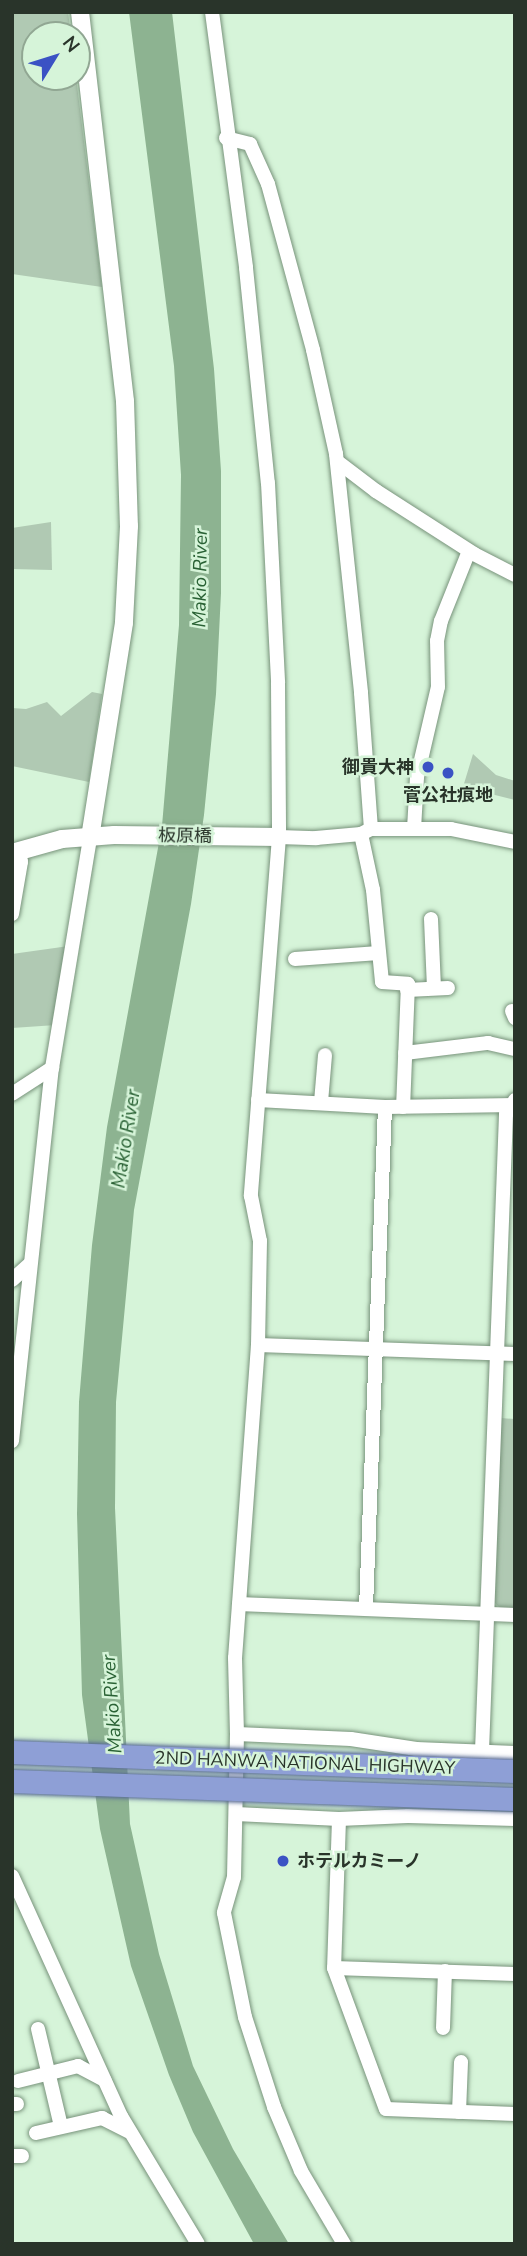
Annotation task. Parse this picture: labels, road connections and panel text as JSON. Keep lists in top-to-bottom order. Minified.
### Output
{"streets":{"highway":["2ND HANWA NATIONAL HIGHWAY"],"street":["板原橋"]},"water":["Makio River"],"places":["御貴大神","菅公社痕地","ホテルカミーノ"],"north":"top right"}
